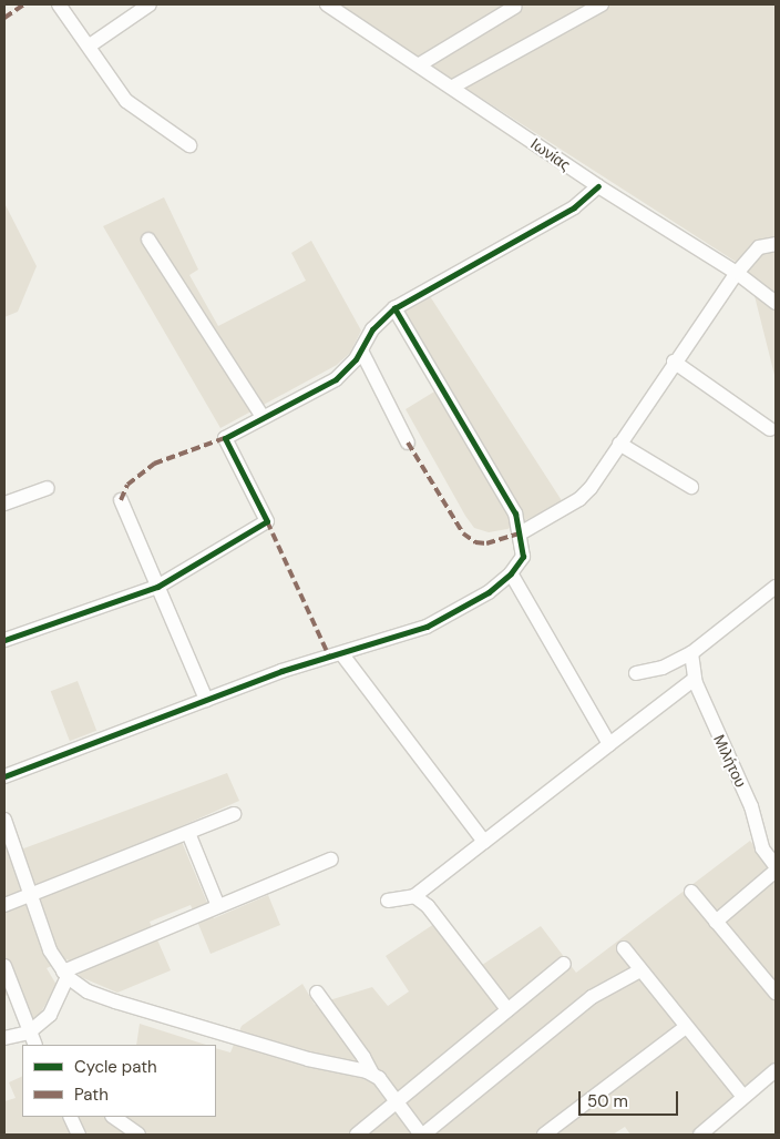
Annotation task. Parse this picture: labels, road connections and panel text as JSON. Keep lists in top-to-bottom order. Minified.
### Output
{"streets":{"street":["Ιωνίας","Μιλήτου"]},"legend":["Cycle path","Path"],"scale_bar":"50 m"}
